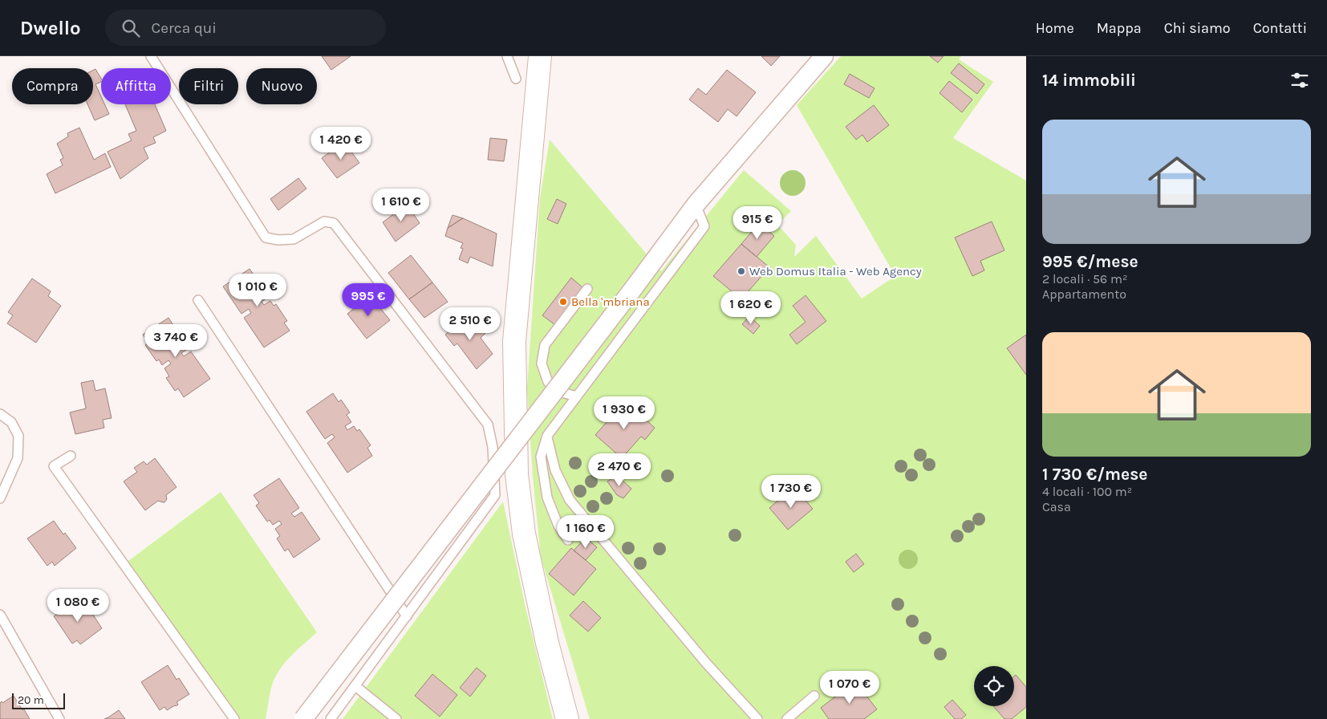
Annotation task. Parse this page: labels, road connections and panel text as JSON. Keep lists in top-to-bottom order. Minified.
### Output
{"places":["Web Domus Italia - Web Agency","Bella 'mbriana"],"scale_bar":"20 m","page":{"header":"Dwello","search":"Cerca qui","nav":["Home","Mappa","Chi siamo","Contatti"],"heading":"14 immobili","chip":["Compra","Affitta","Filtri","Nuovo"],"list":[{"name":"995 €/mese","note":"2 locali · 56 m² · Appartamento"},{"name":"1 730 €/mese","note":"4 locali · 100 m² · Casa"}],"price":["1 420 €","1 610 €","915 €","1 010 €","995 €","1 620 €","2 510 €","3 740 €","1 930 €","2 470 €","1 730 €","1 160 €","1 080 €","1 070 €"],"scale":"20 m"}}
